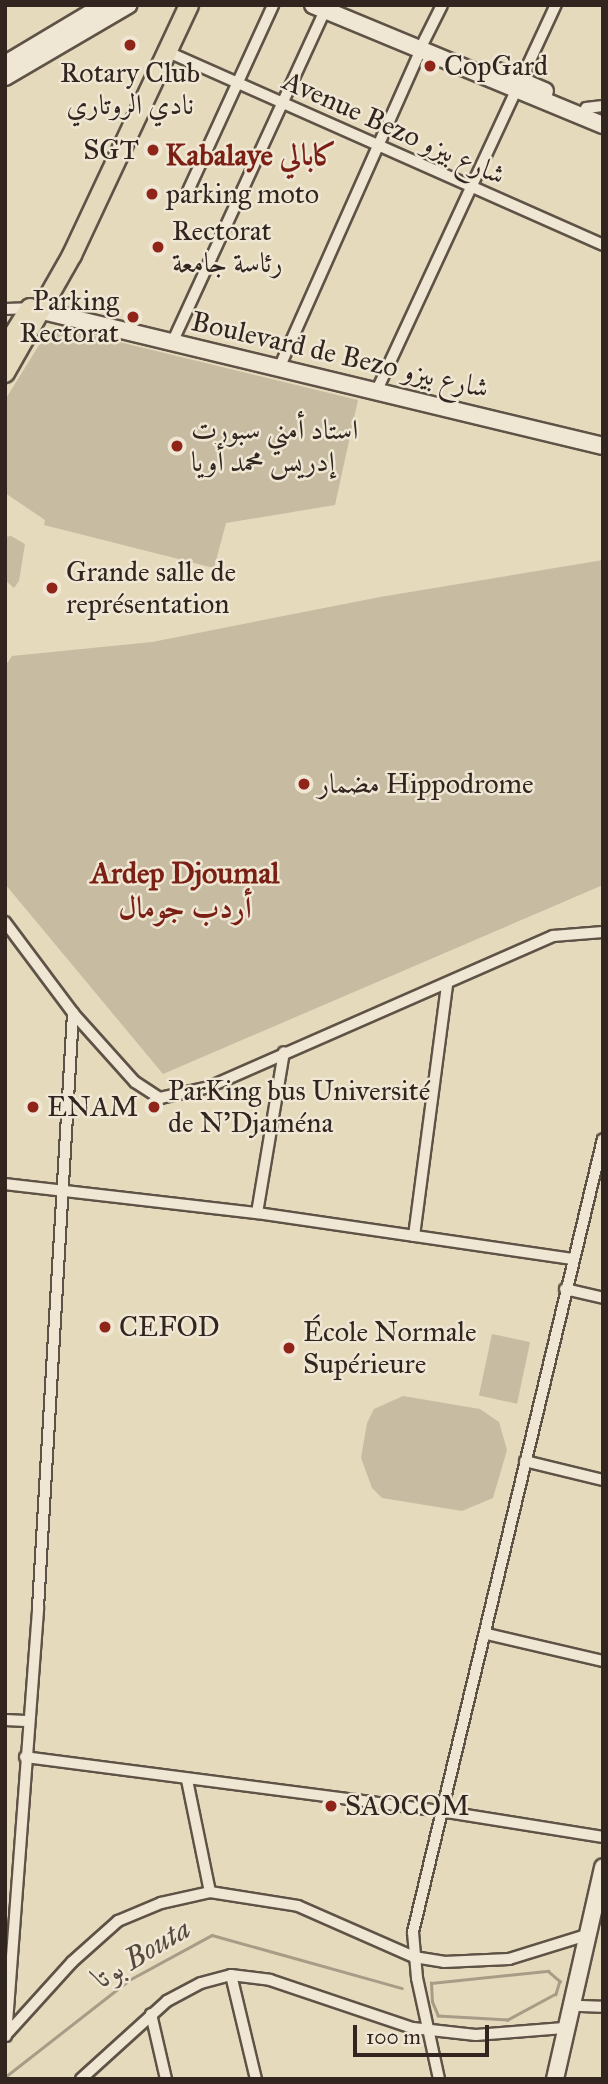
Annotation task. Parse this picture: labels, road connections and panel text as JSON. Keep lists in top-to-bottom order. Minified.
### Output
{"streets":{"street":["Avenue Bezo شارع بيزو","Boulevard de Bezo شارع بيزو"]},"districts":["Kabalaye كابالي","Ardep Djoumal أردب جومال"],"water":["بوتا Bouta"],"places":["Rotary Club نادي الروتاري","CopGard","SGT","parking moto","Rectorat رئاسة جامعة","Parking Rectorat","استاد أمني سبورت إدريس محمد أويا","Grande salle de représentation","مضمار Hippodrome","ENAM","ParKing bus Université de N'Djaména","CEFOD","École Normale Supérieure","SAOCOM"],"scale_bar":"100 m"}
